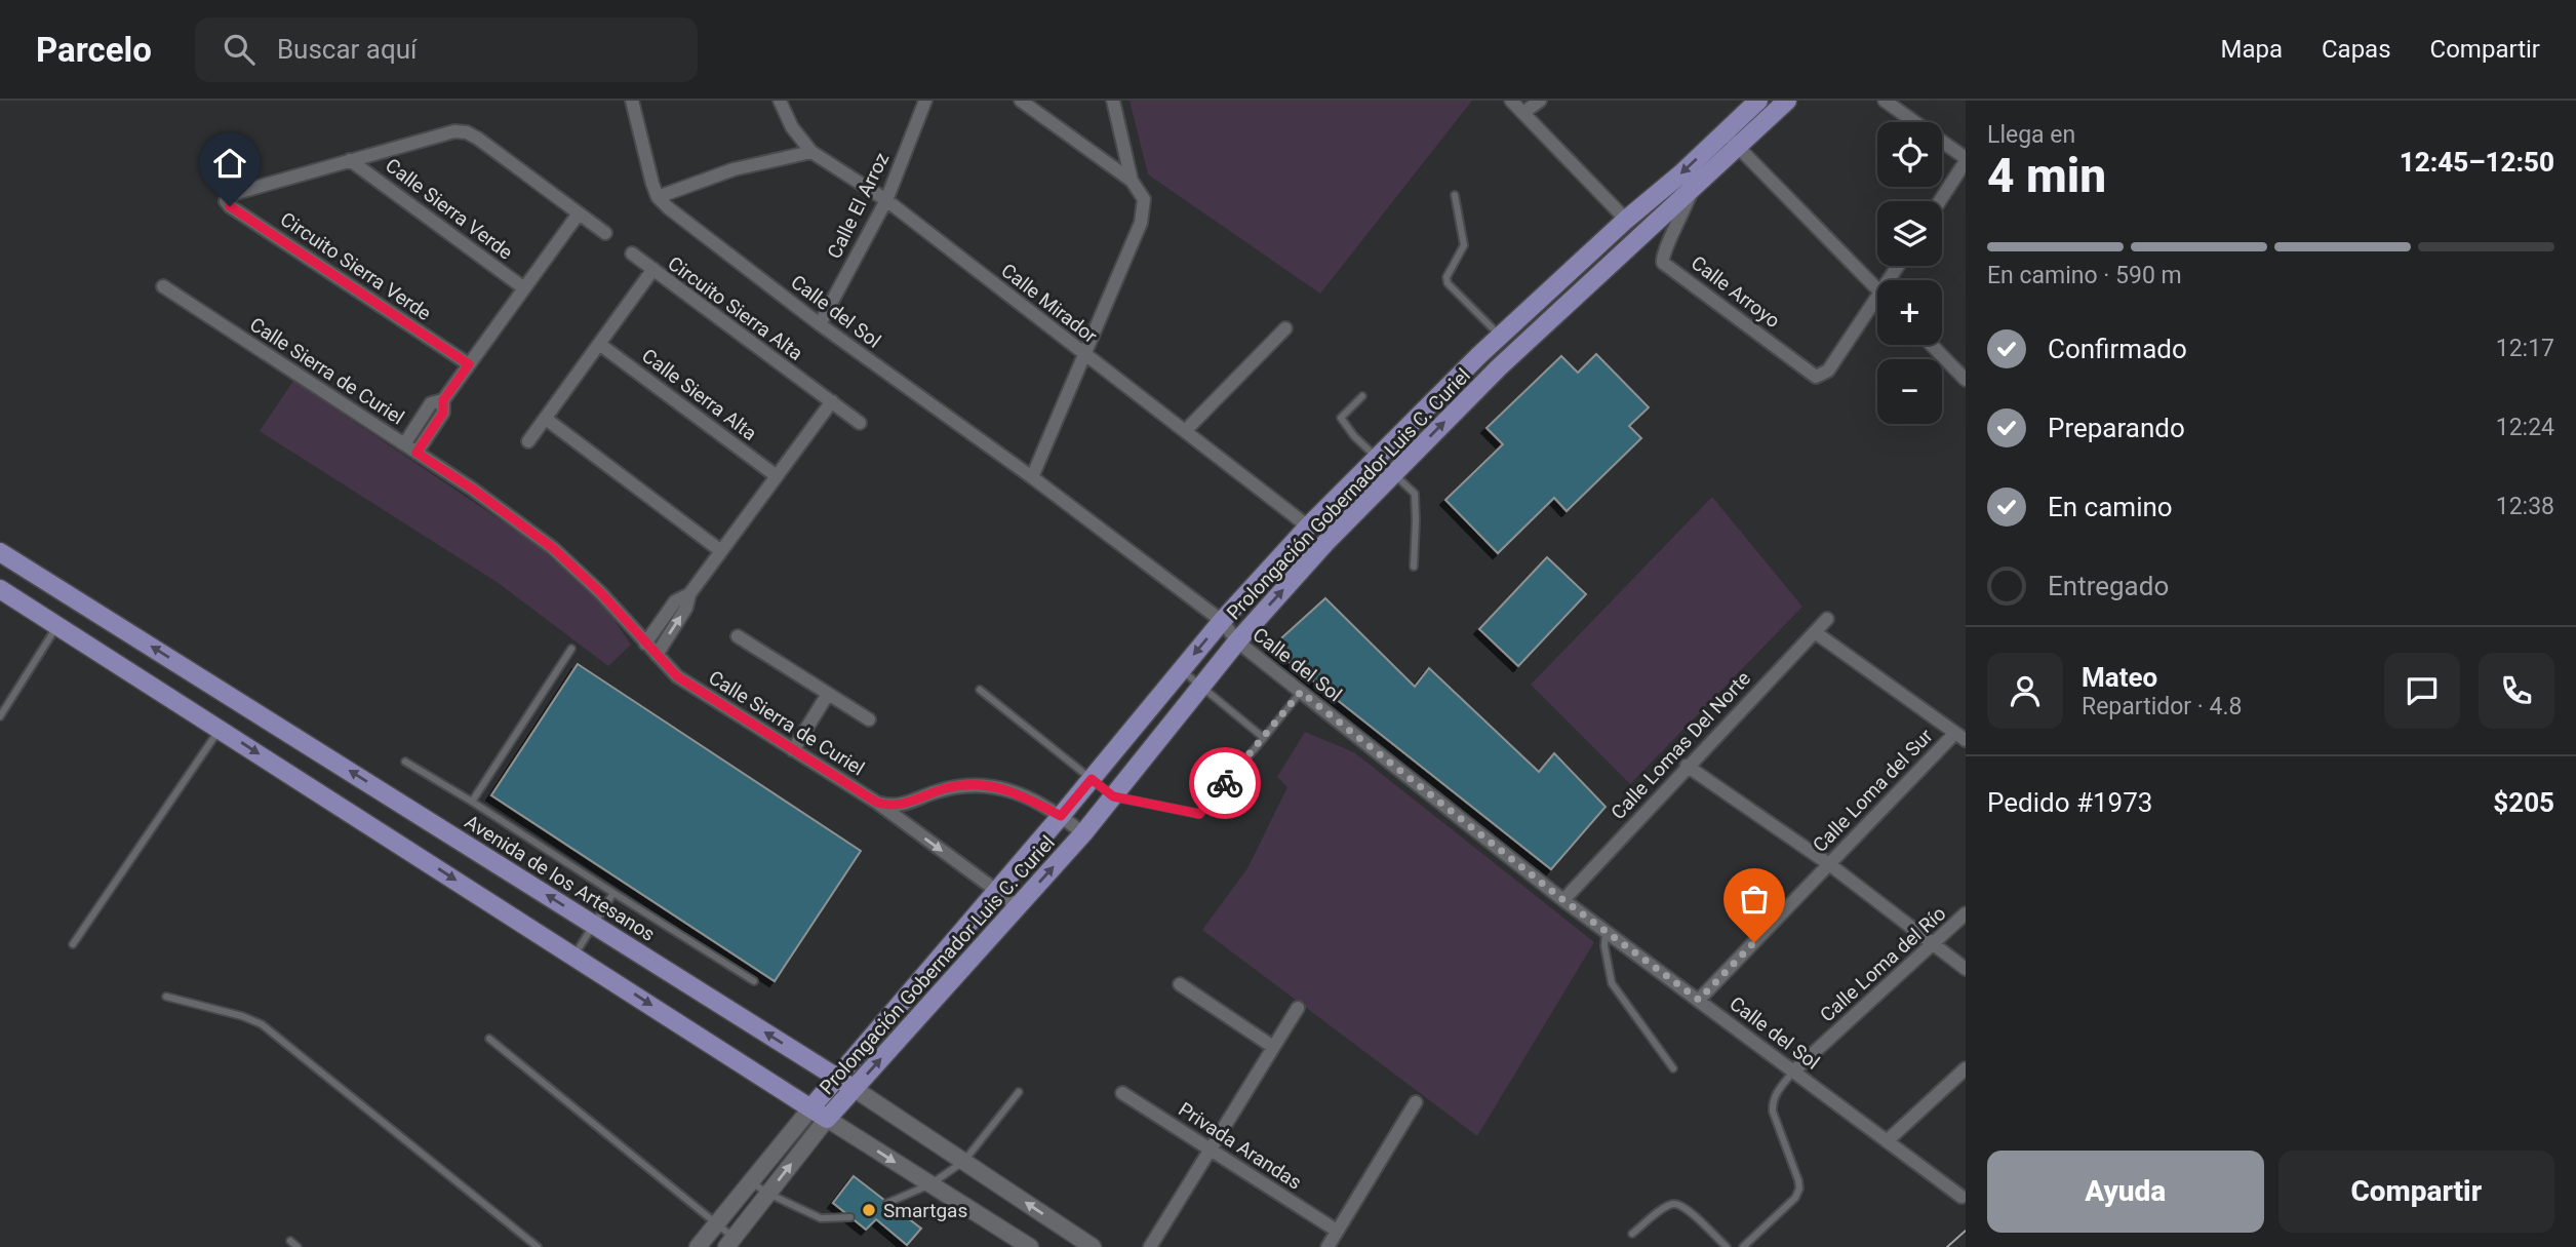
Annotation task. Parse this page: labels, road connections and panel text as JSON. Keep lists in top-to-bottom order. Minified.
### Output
{"streets":{"main road":["Prolongación Gobernador Luis C. Curiel","Avenida de los Artesanos"],"street":["Calle El Arroz","Calle Sierra Verde","Circuito Sierra Verde","Calle Arroyo","Calle Mirador","Circuito Sierra Alta","Calle del Sol","Calle Sierra de Curiel","Calle Sierra Alta","Calle Lomas Del Norte","Calle Loma del Sur","Calle Loma del Río","Privada Arandas"]},"crossings":[["Calle El Arroz","Calle Mirador"],["Calle El Arroz","Calle del Sol"],["Calle Sierra Verde","Circuito Sierra Verde"],["Calle Arroyo","Prolongación Gobernador Luis C. Curiel"],["Calle Mirador","Prolongación Gobernador Luis C. Curiel"],["Circuito Sierra Alta","Calle Sierra Alta"],["Calle del Sol","Prolongación Gobernador Luis C. Curiel"],["Calle del Sol","Calle Lomas Del Norte"],["Calle del Sol","Calle Loma del Sur"],["Calle del Sol","Calle Loma del Río"],["Calle Sierra de Curiel","Prolongación Gobernador Luis C. Curiel"],["Prolongación Gobernador Luis C. Curiel","Avenida de los Artesanos"]],"places":["Smartgas"],"page":{"header":"Parcelo","search":"Buscar aquí","nav":["Mapa","Capas","Compartir"],"heading":["4 min","Llega en","12:45–12:50"],"panel":["Mateo","Repartidor · 4.8","Pedido #1973","$205"],"map_buttons":["+","−"],"bar":"En camino · 590 m","list":[["Confirmado","12:17"],["Preparando","12:24"],["En camino","12:38"],"Entregado"],"buttons":["Ayuda","Compartir"]}}
